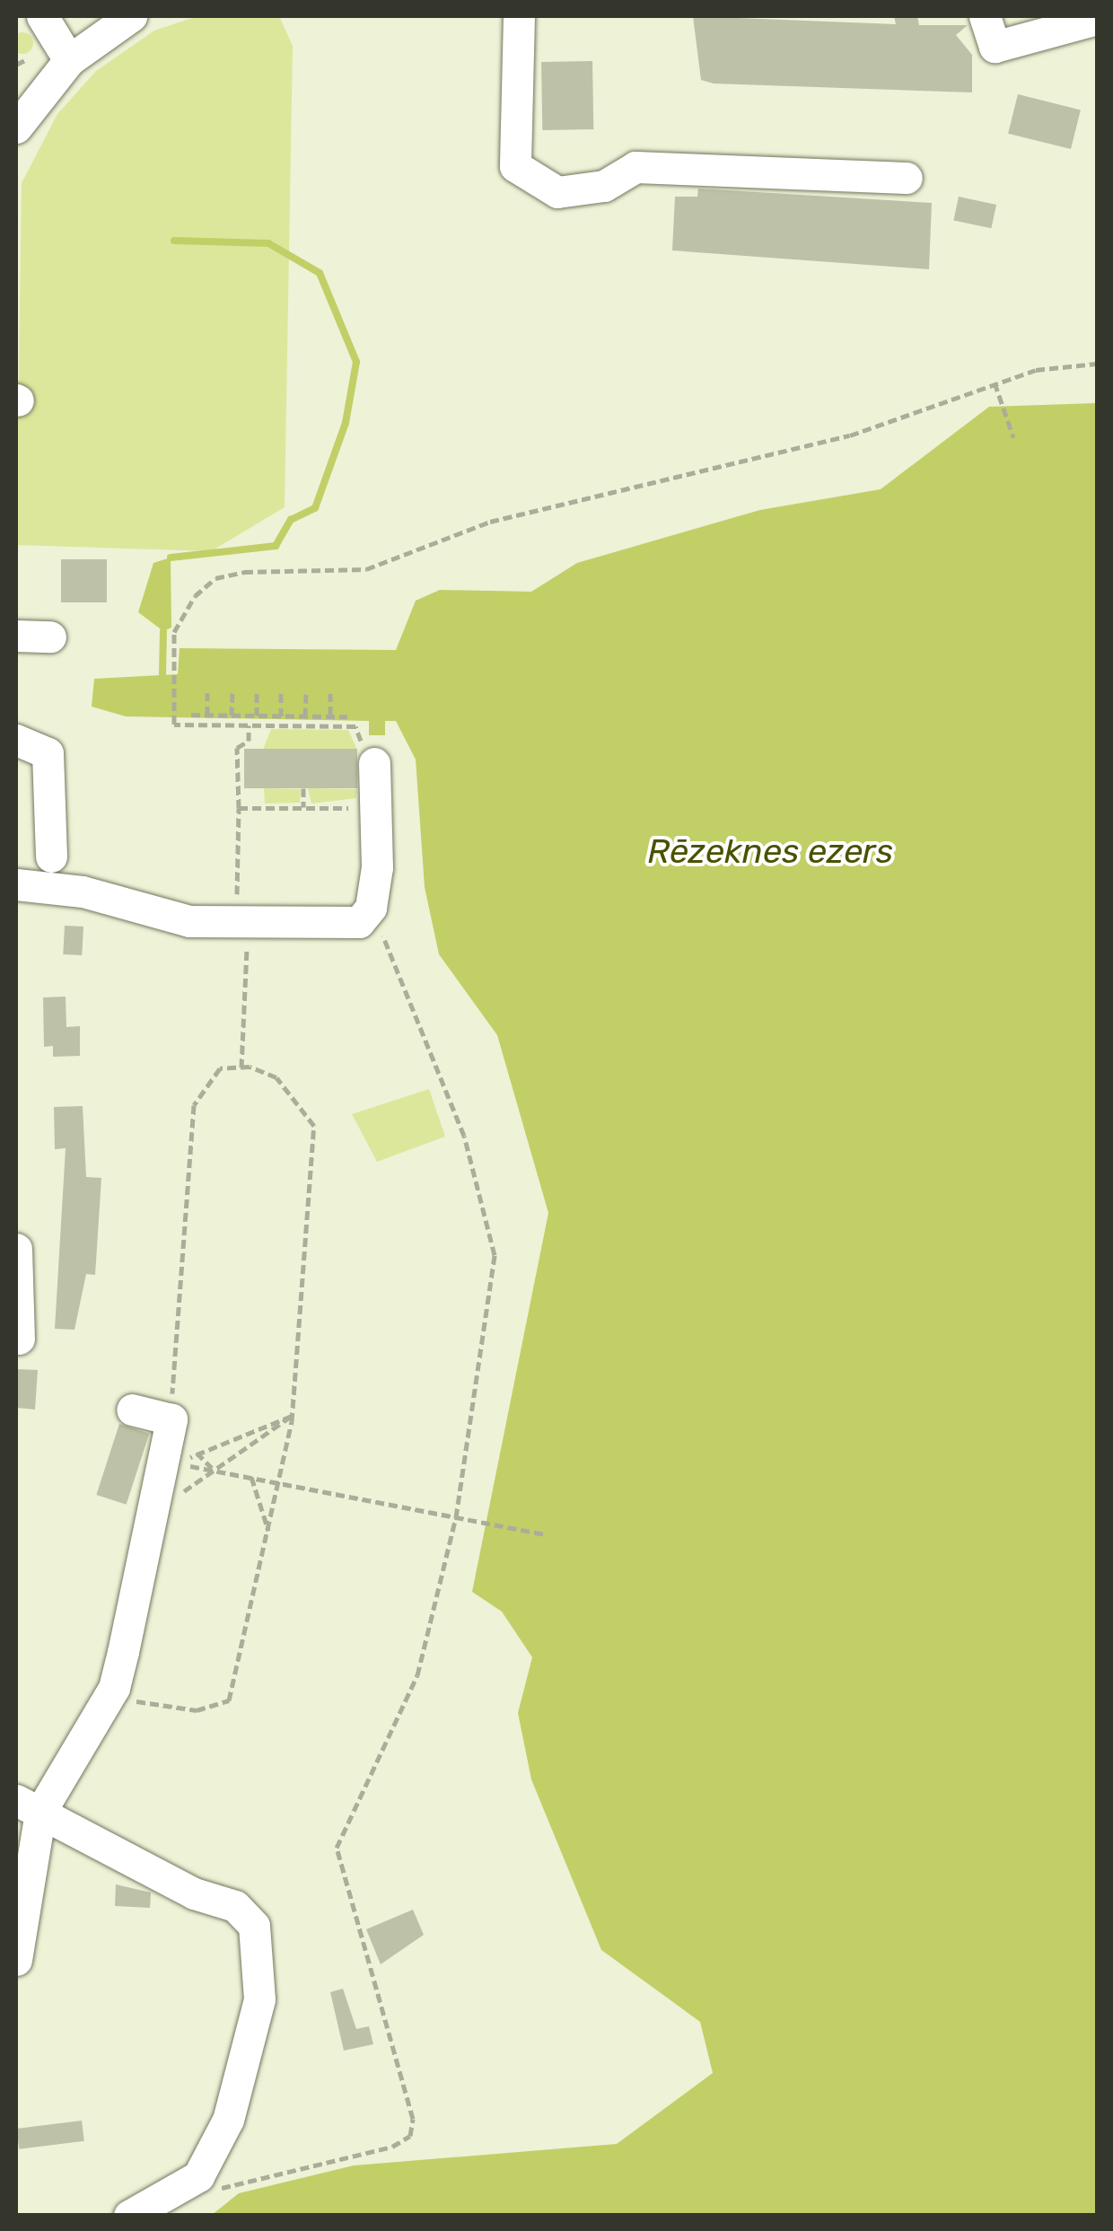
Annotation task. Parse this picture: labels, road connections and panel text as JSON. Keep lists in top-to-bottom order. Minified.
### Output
{"water":["Rēzeknes ezers"]}
